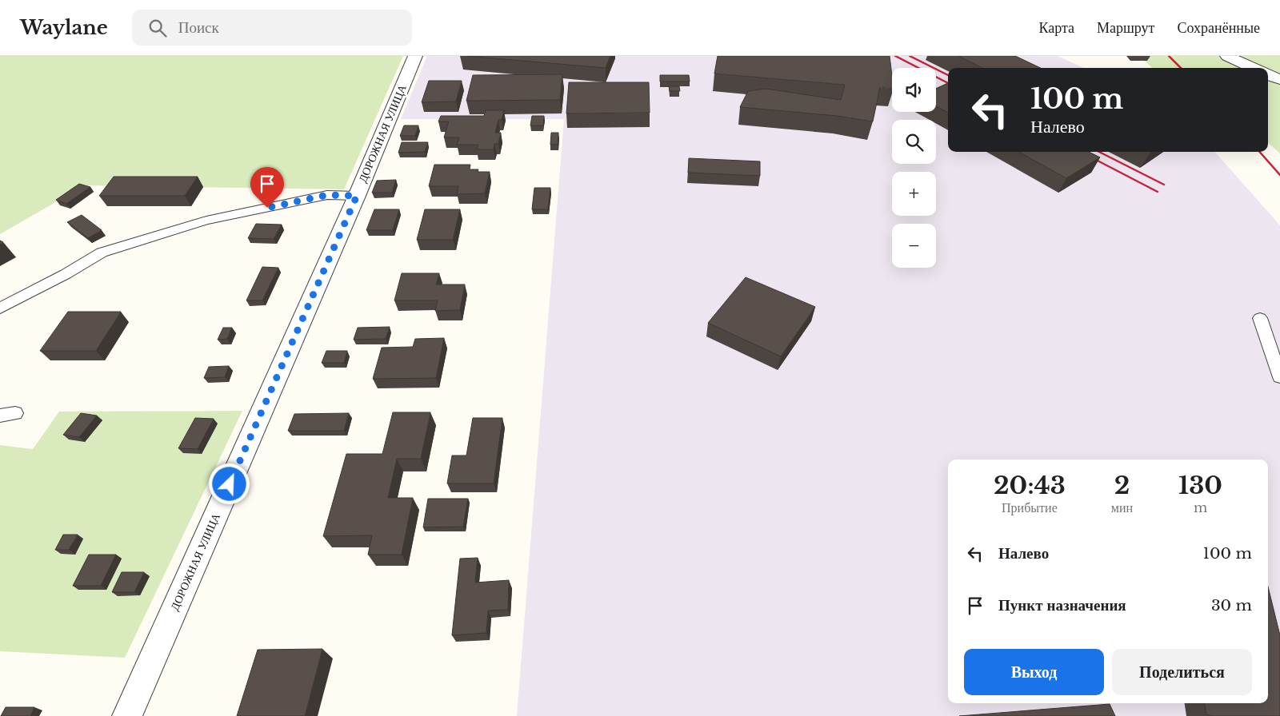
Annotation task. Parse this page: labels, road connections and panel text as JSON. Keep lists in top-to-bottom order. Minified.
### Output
{"streets":{"street":["ДОРОЖНАЯ УЛИЦА"]},"page":{"header":"Waylane","search":"Поиск","nav":["Карта","Маршрут","Сохранённые"],"map_buttons":["+","−"],"turn":["100 m","Налево"],"eta":["20:43","Прибытие","2","мин","130","m"],"list":[{"name":"Налево","value":"100 m"},{"name":"Пункт назначения","value":"30 m"}],"buttons":["Выход","Поделиться"]}}
